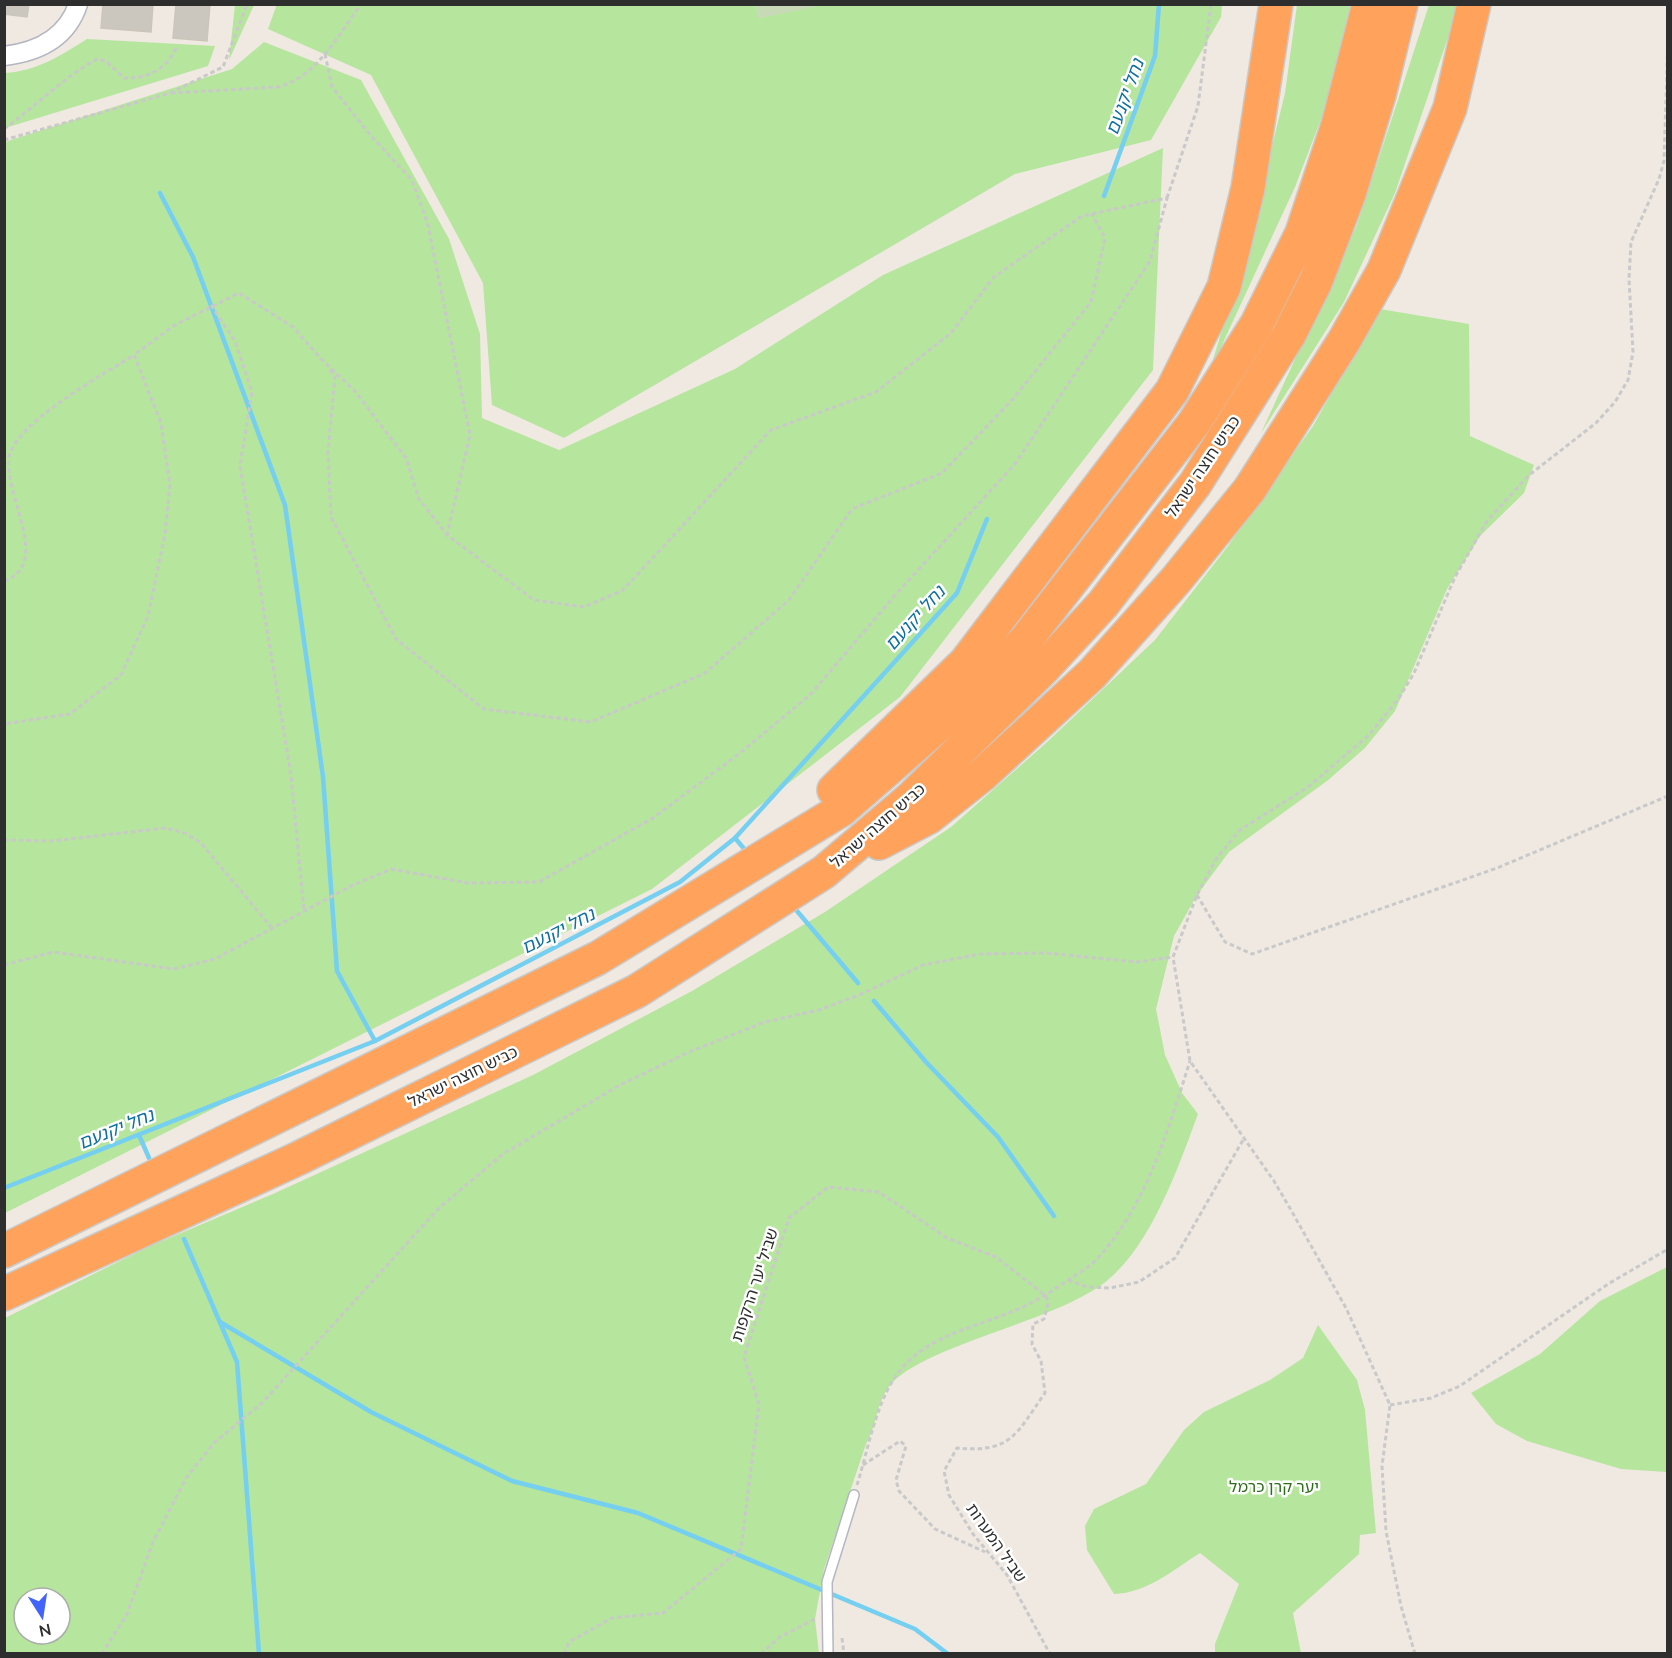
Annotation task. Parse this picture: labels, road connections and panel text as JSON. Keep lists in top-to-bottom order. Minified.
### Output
{"streets":{"highway":["כביש חוצה ישראל"],"path":["שביל יער הרקפות","שביל המערות"]},"crossings":[["שביל יער הרקפות","שביל המערות"]],"water":["נחל יקנעם"],"parks":["יער קרן כרמל"],"north":"bottom"}
